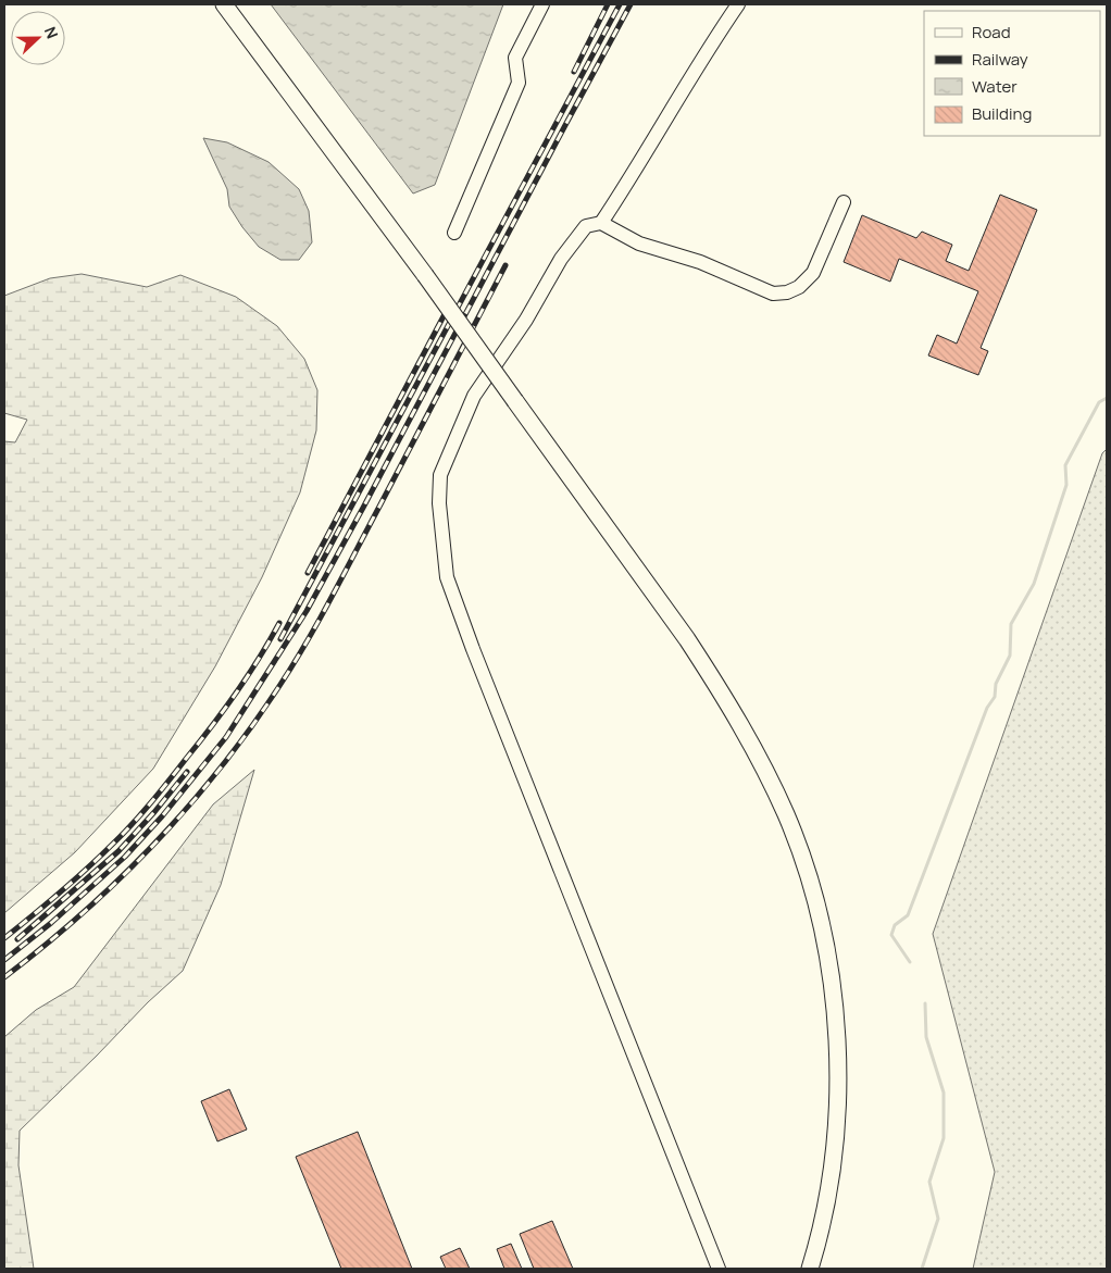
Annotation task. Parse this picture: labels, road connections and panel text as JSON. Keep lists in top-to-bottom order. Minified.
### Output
{"legend":["Road","Railway","Water","Building"],"north":"right"}
